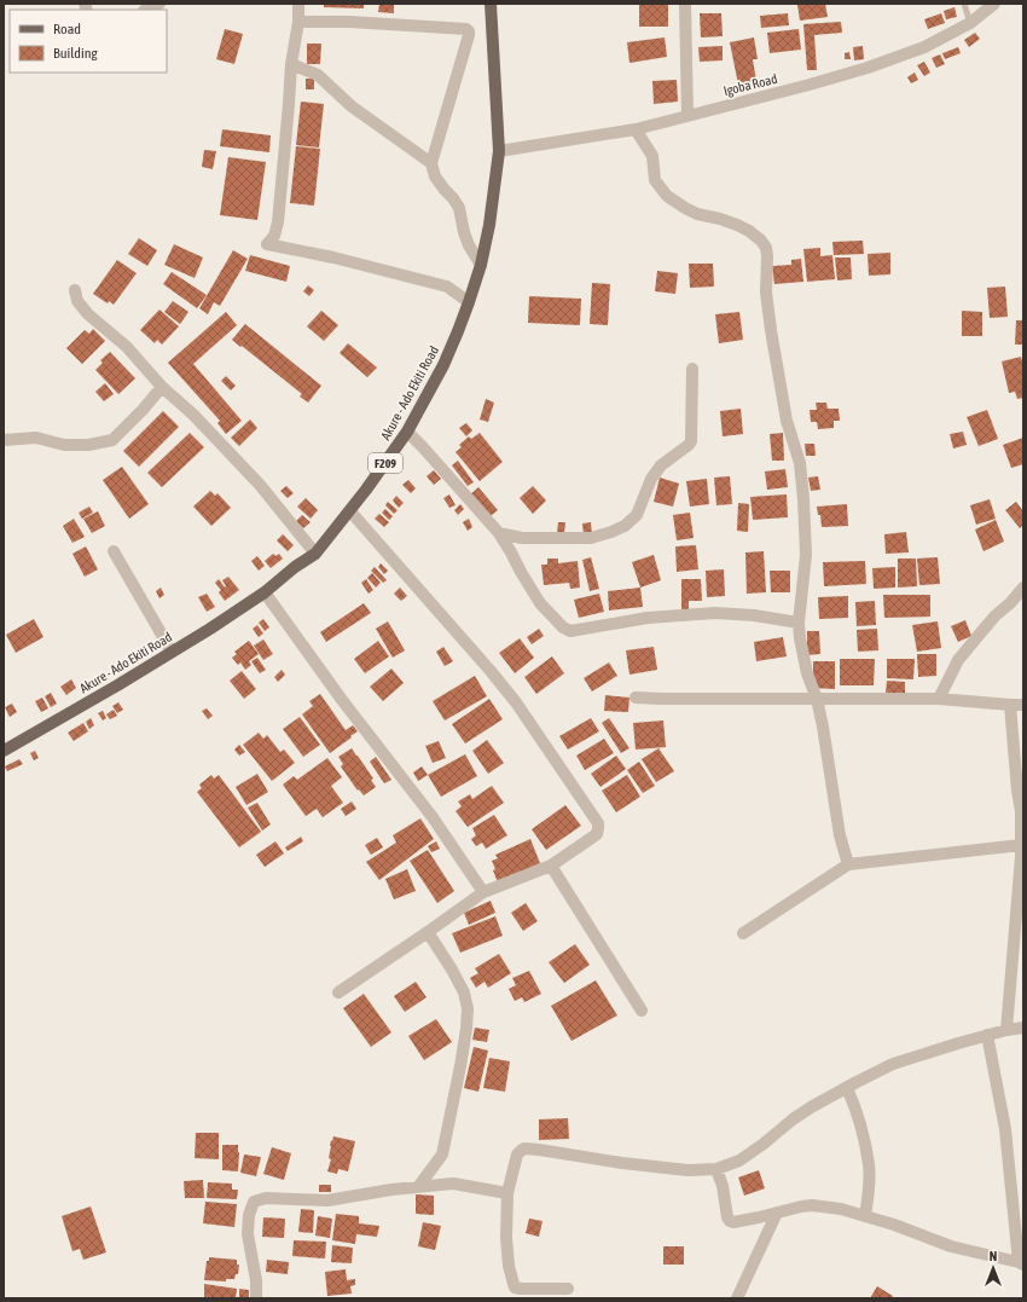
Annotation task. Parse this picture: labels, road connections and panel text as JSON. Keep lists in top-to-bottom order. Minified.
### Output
{"streets":{"main road":["Akure - Ado Ekiti Road","F209"],"street":["Igoba Road"]},"crossings":[["Igoba Road","Akure - Ado Ekiti Road"]],"legend":["Road","Building"],"north":"top"}
